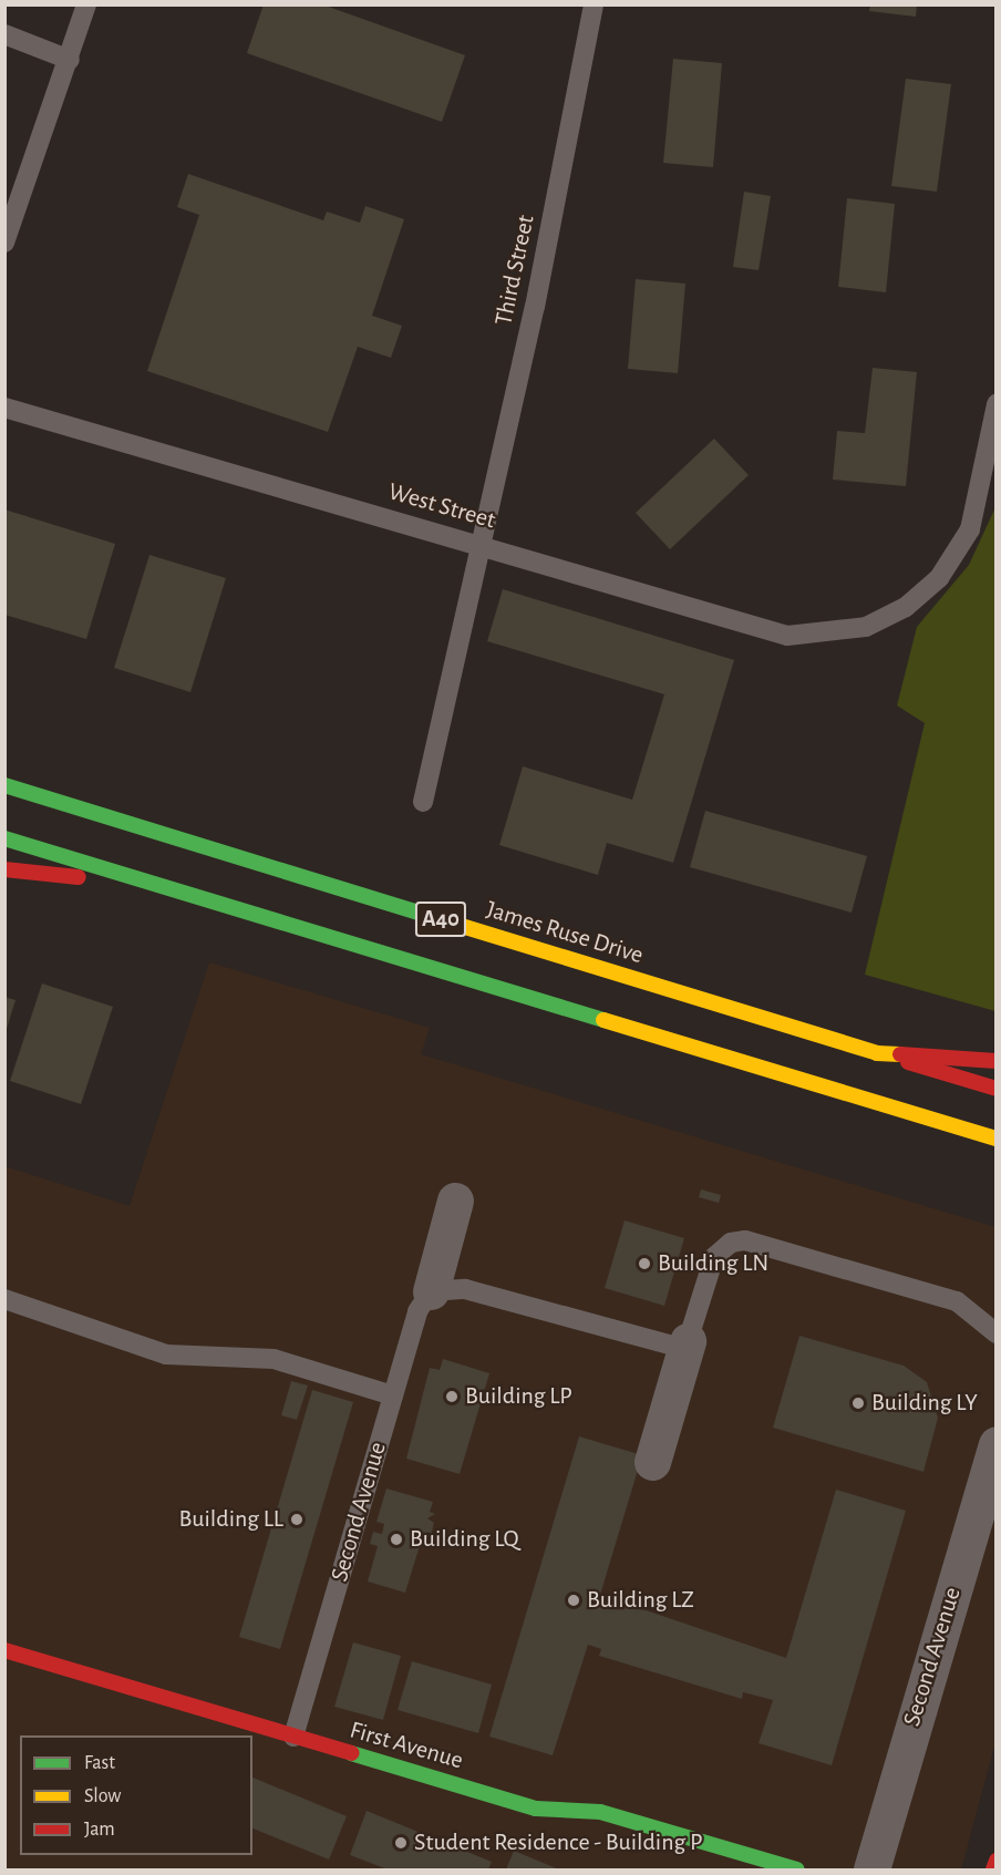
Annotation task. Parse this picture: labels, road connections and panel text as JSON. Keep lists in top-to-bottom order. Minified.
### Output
{"streets":{"main road":["A40","James Ruse Drive","First Avenue"],"street":["Second Avenue"],"lane":["Third Street","West Street"]},"crossings":[["Third Street","West Street"],["A40","James Ruse Drive"],["Second Avenue","First Avenue"]],"places":["Building LN","Building LP","Building LY","Building LL","Building LQ","Building LZ","Student Residence - Building P"],"legend":["Fast","Slow","Jam"]}
